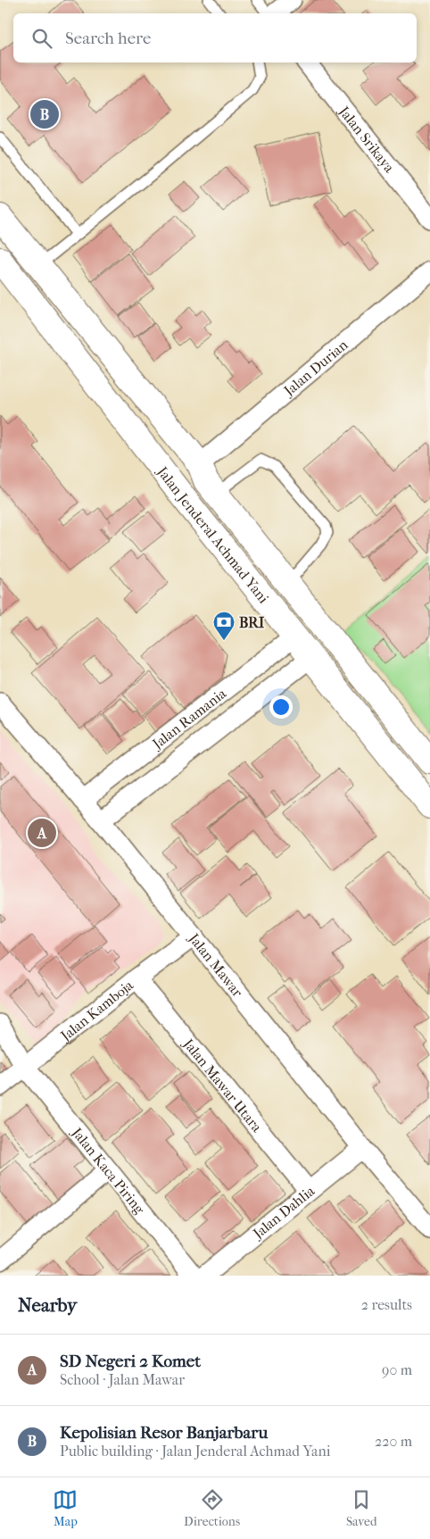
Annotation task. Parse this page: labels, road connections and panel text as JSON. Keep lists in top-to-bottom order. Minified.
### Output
{"streets":{"highway":["Jalan Jenderal Achmad Yani"],"street":["Jalan Srikaya","Jalan Durian","Jalan Ramania","Jalan Mawar","Jalan Kamboja","Jalan Mawar Utara","Jalan Kaca Piring","Jalan Dahlia"]},"crossings":[["Jalan Durian","Jalan Jenderal Achmad Yani"],["Jalan Jenderal Achmad Yani","Jalan Ramania"],["Jalan Ramania","Jalan Mawar"],["Jalan Mawar","Jalan Kamboja"],["Jalan Mawar","Jalan Dahlia"],["Jalan Kamboja","Jalan Mawar Utara"],["Jalan Kamboja","Jalan Kaca Piring"],["Jalan Mawar Utara","Jalan Dahlia"]],"places":{"bank":["BRI"]},"page":{"search":"Search here","pins":["B","A"],"heading":["Nearby","2 results"],"list":[{"mark":"A","name":"SD Negeri 2 Komet","note":"School · Jalan Mawar","value":"90 m"},{"mark":"B","name":"Kepolisian Resor Banjarbaru","note":"Public building · Jalan Jenderal Achmad Yani","value":"220 m"}],"nav":["Map","Directions","Saved"]}}
